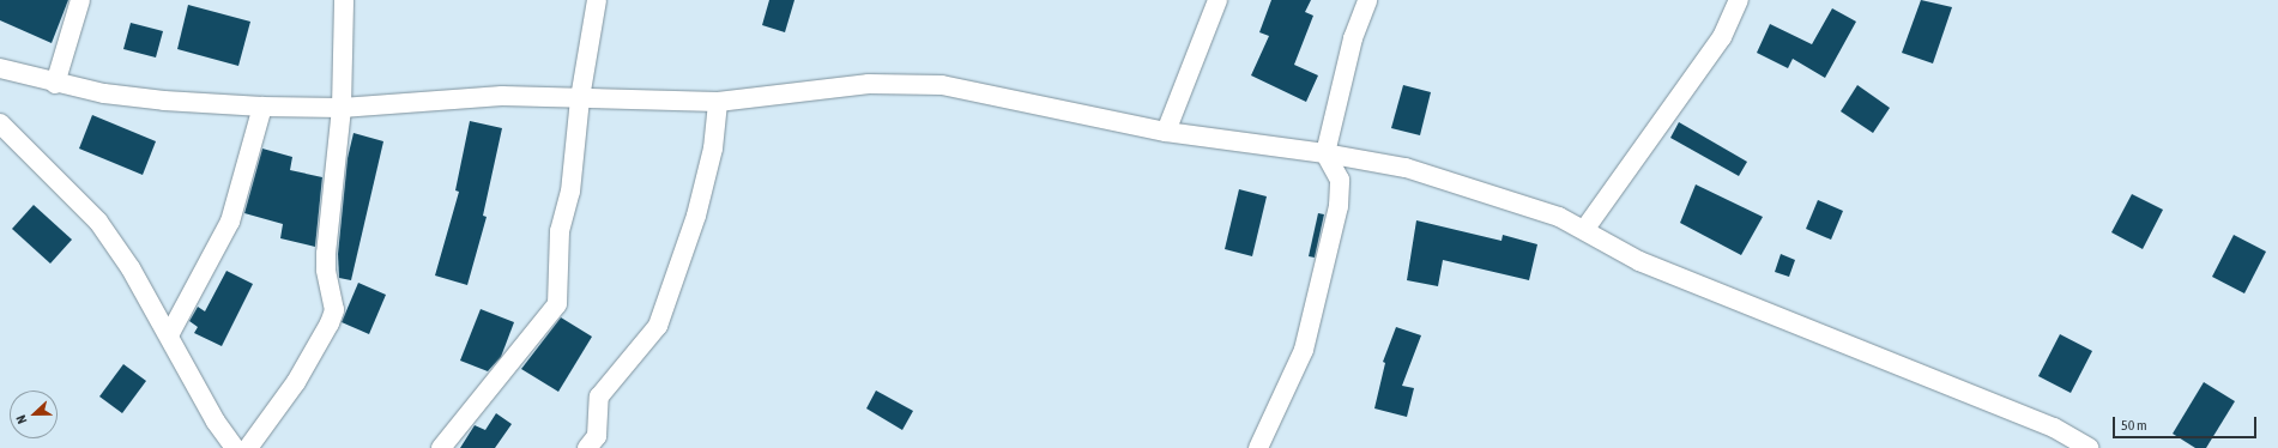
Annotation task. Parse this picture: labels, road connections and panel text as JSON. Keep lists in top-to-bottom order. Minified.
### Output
{"scale_bar":"50 m","north":"left"}
